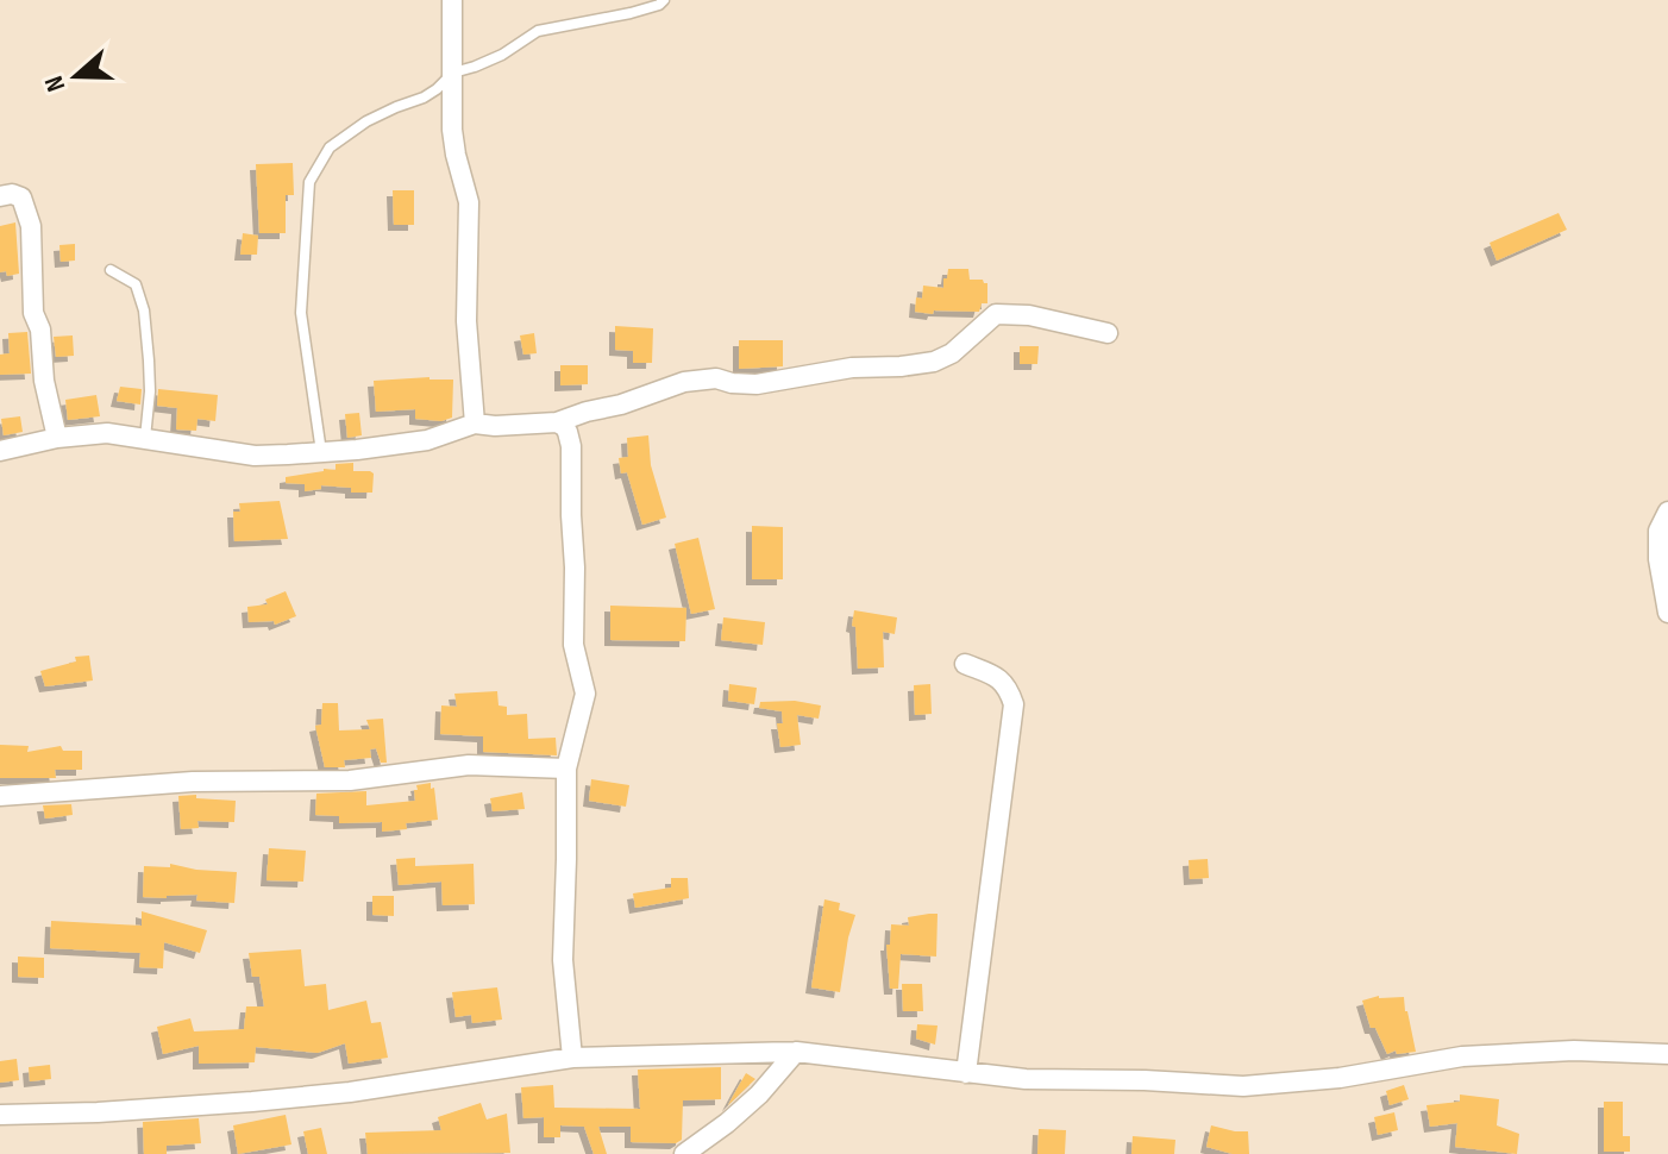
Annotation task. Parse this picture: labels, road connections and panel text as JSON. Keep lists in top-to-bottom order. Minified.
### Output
{"north":"left"}
